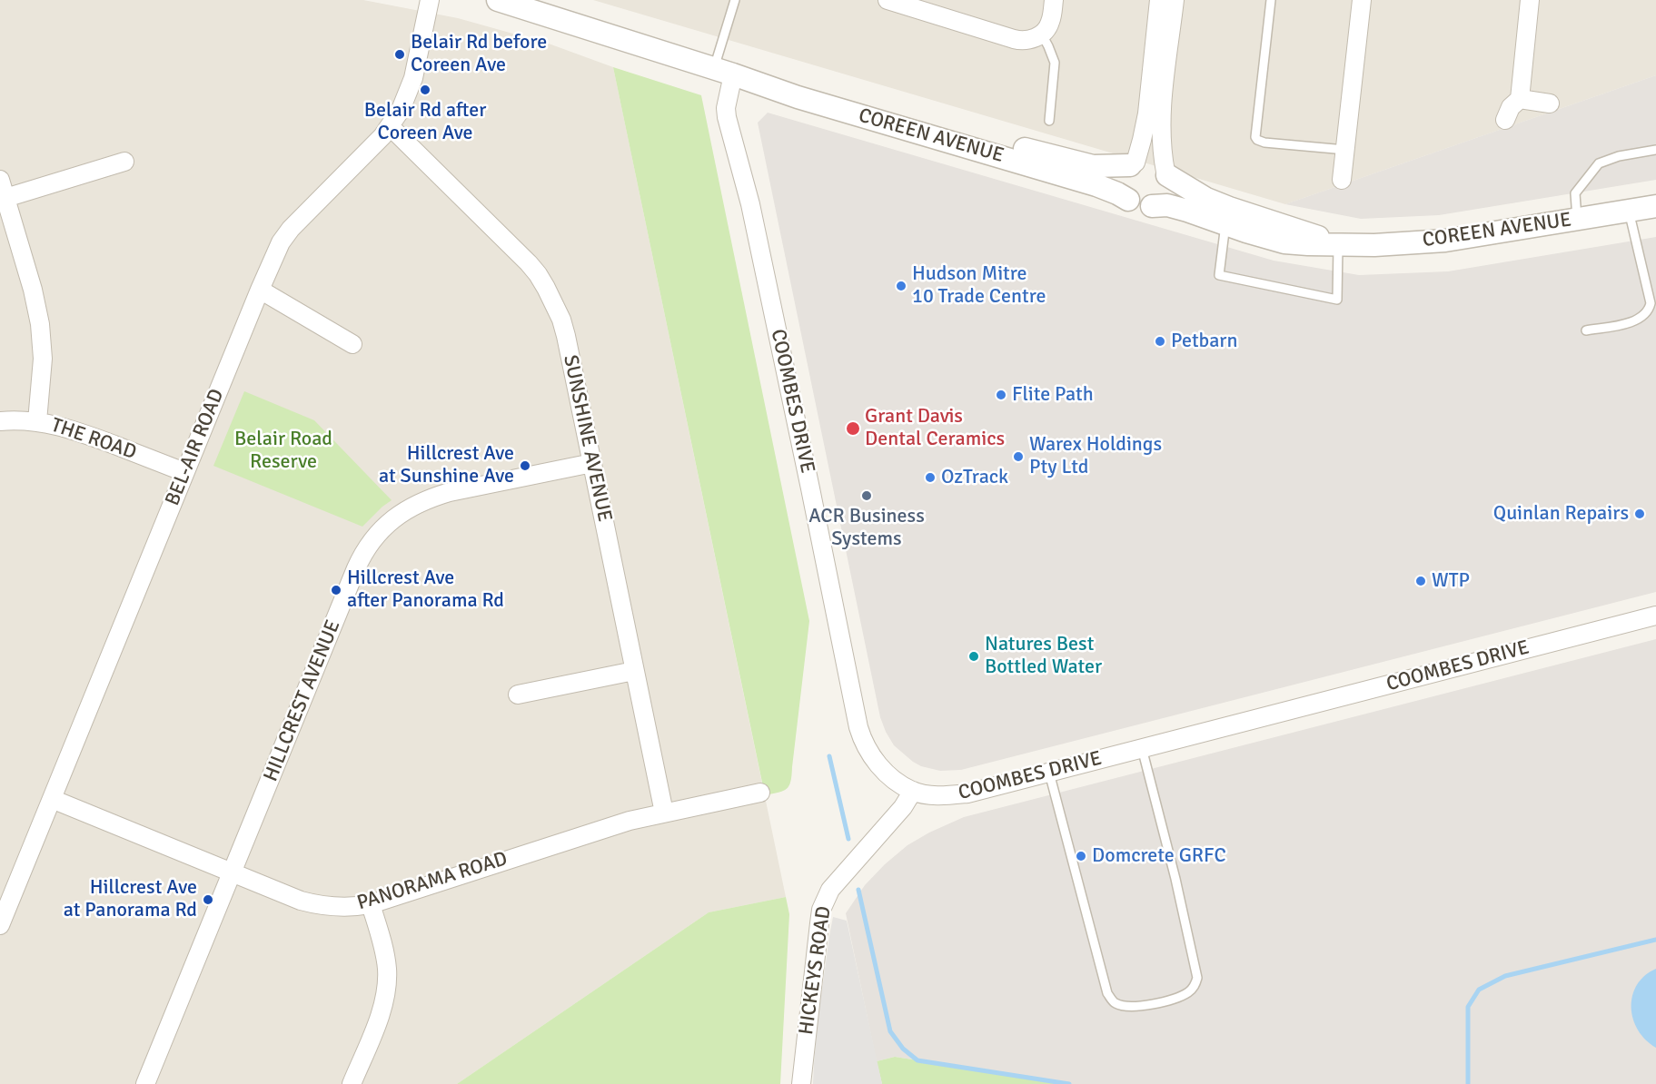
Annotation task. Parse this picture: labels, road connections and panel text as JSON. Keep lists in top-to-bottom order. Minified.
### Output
{"streets":{"street":["COREEN AVENUE","COOMBES DRIVE","SUNSHINE AVENUE","THE ROAD","BEL-AIR ROAD","HILLCREST AVENUE","PANORAMA ROAD","HICKEYS ROAD"]},"crossings":[["COREEN AVENUE","COOMBES DRIVE"],["COOMBES DRIVE","HICKEYS ROAD"],["SUNSHINE AVENUE","BEL-AIR ROAD"],["SUNSHINE AVENUE","HILLCREST AVENUE"],["SUNSHINE AVENUE","PANORAMA ROAD"],["THE ROAD","BEL-AIR ROAD"],["BEL-AIR ROAD","PANORAMA ROAD"],["HILLCREST AVENUE","PANORAMA ROAD"]],"parks":["Belair Road Reserve"],"places":["Belair Rd before Coreen Ave","Belair Rd after Coreen Ave","Hudson Mitre 10 Trade Centre","Petbarn","Flite Path","Grant Davis Dental Ceramics","Warex Holdings Pty Ltd","Hillcrest Ave at Sunshine Ave","OzTrack","ACR Business Systems","Quinlan Repairs","WTP","Hillcrest Ave after Panorama Rd","Natures Best Bottled Water","Domcrete GRFC","Hillcrest Ave at Panorama Rd"]}
